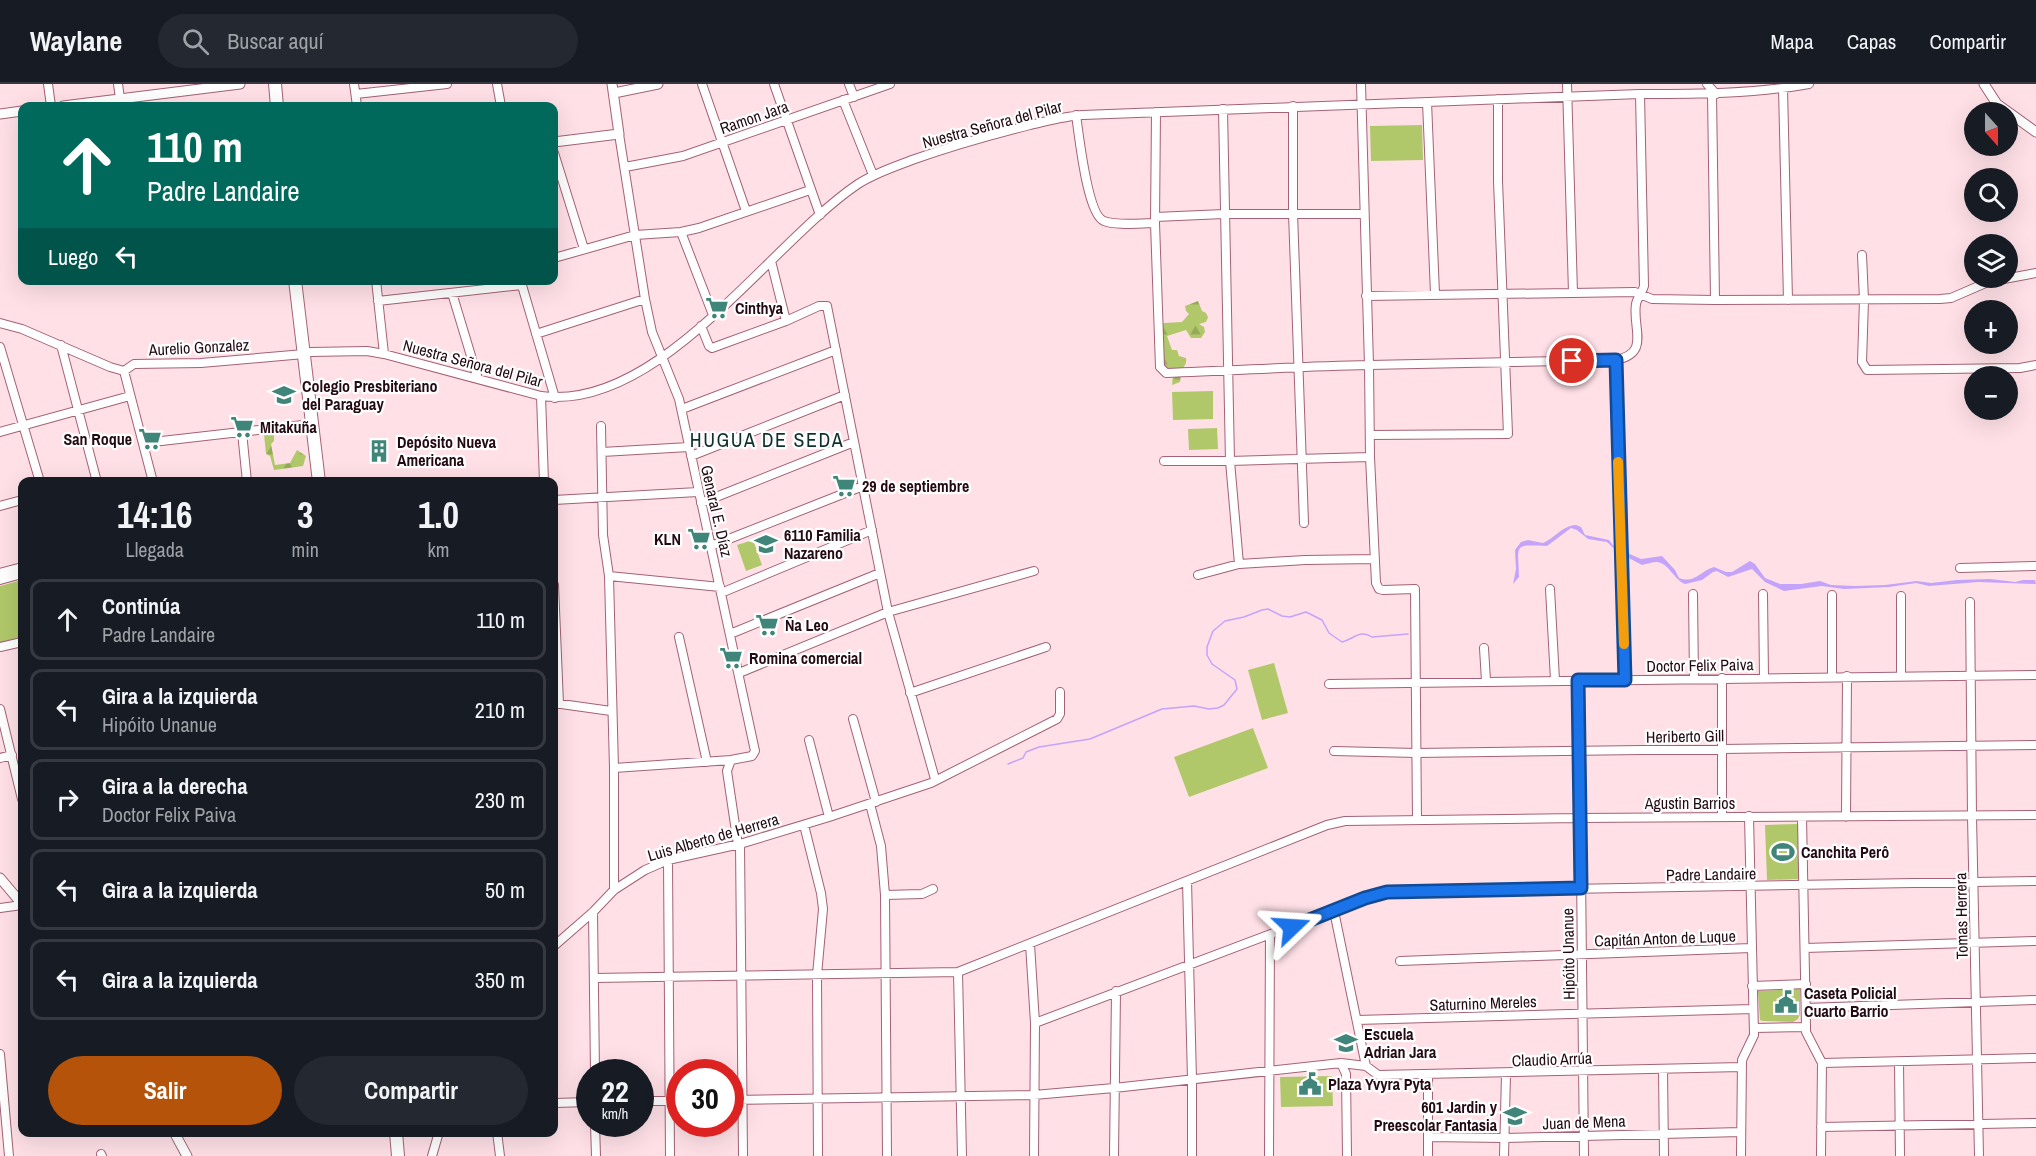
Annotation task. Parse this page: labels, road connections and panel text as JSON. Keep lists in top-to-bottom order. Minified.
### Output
{"streets":{"street":["Ramon Jara","Nuestra Señora del Pilar","Aurelio Gonzalez","Genaral E. Díaz","Doctor Felix Paiva","Heriberto Gill","Agustin Barrios","Luis Alberto de Herrera","Padre Landaire","Tomas Herrera","Capitán Anton de Luque","Hipóito Unanue","Saturnino Mereles","Claudio Arrúa","Juan de Mena"]},"crossings":[["Ramon Jara","Genaral E. Díaz"],["Nuestra Señora del Pilar","Aurelio Gonzalez"],["Nuestra Señora del Pilar","Genaral E. Díaz"],["Doctor Felix Paiva","Tomas Herrera"],["Doctor Felix Paiva","Hipóito Unanue"],["Heriberto Gill","Tomas Herrera"],["Heriberto Gill","Hipóito Unanue"],["Agustin Barrios","Tomas Herrera"],["Agustin Barrios","Hipóito Unanue"],["Padre Landaire","Tomas Herrera"],["Padre Landaire","Hipóito Unanue"],["Capitán Anton de Luque","Hipóito Unanue"],["Hipóito Unanue","Saturnino Mereles"],["Hipóito Unanue","Claudio Arrúa"],["Hipóito Unanue","Juan de Mena"]],"districts":["HUGUA DE SEDA"],"places":{"supermarket":["Cinthya","Mitakuña","San Roque","29 de septiembre","KLN","Ña Leo","Romina comercial"],"school or university":["Colegio Presbiteriano del Paraguay","6110 Familia Nazareno","Escuela Adrian Jara","601 Jardin y Preescolar Fantasia"],"building":["Depósito Nueva Americana"],"sports":["Canchita Perô"],"public building":["Caseta Policial Cuarto Barrio","Plaza Yvyra Pyta"]},"north":"bottom","page":{"header":"Waylane","search":"Buscar aquí","nav":["Mapa","Capas","Compartir"],"map_buttons":["+","−"],"turn":["110 m","Padre Landaire"],"then":"Luego","eta":["14:16","Llegada","3","min","1.0","km"],"list":[{"name":"Continúa","note":"Padre Landaire","value":"110 m"},{"name":"Gira a la izquierda","note":"Hipóito Unanue","value":"210 m"},{"name":"Gira a la derecha","note":"Doctor Felix Paiva","value":"230 m"},{"name":"Gira a la izquierda","value":"50 m"},{"name":"Gira a la izquierda","value":"350 m"}],"buttons":["Salir","Compartir"],"speed":"22 km/h","limit":"30"}}
